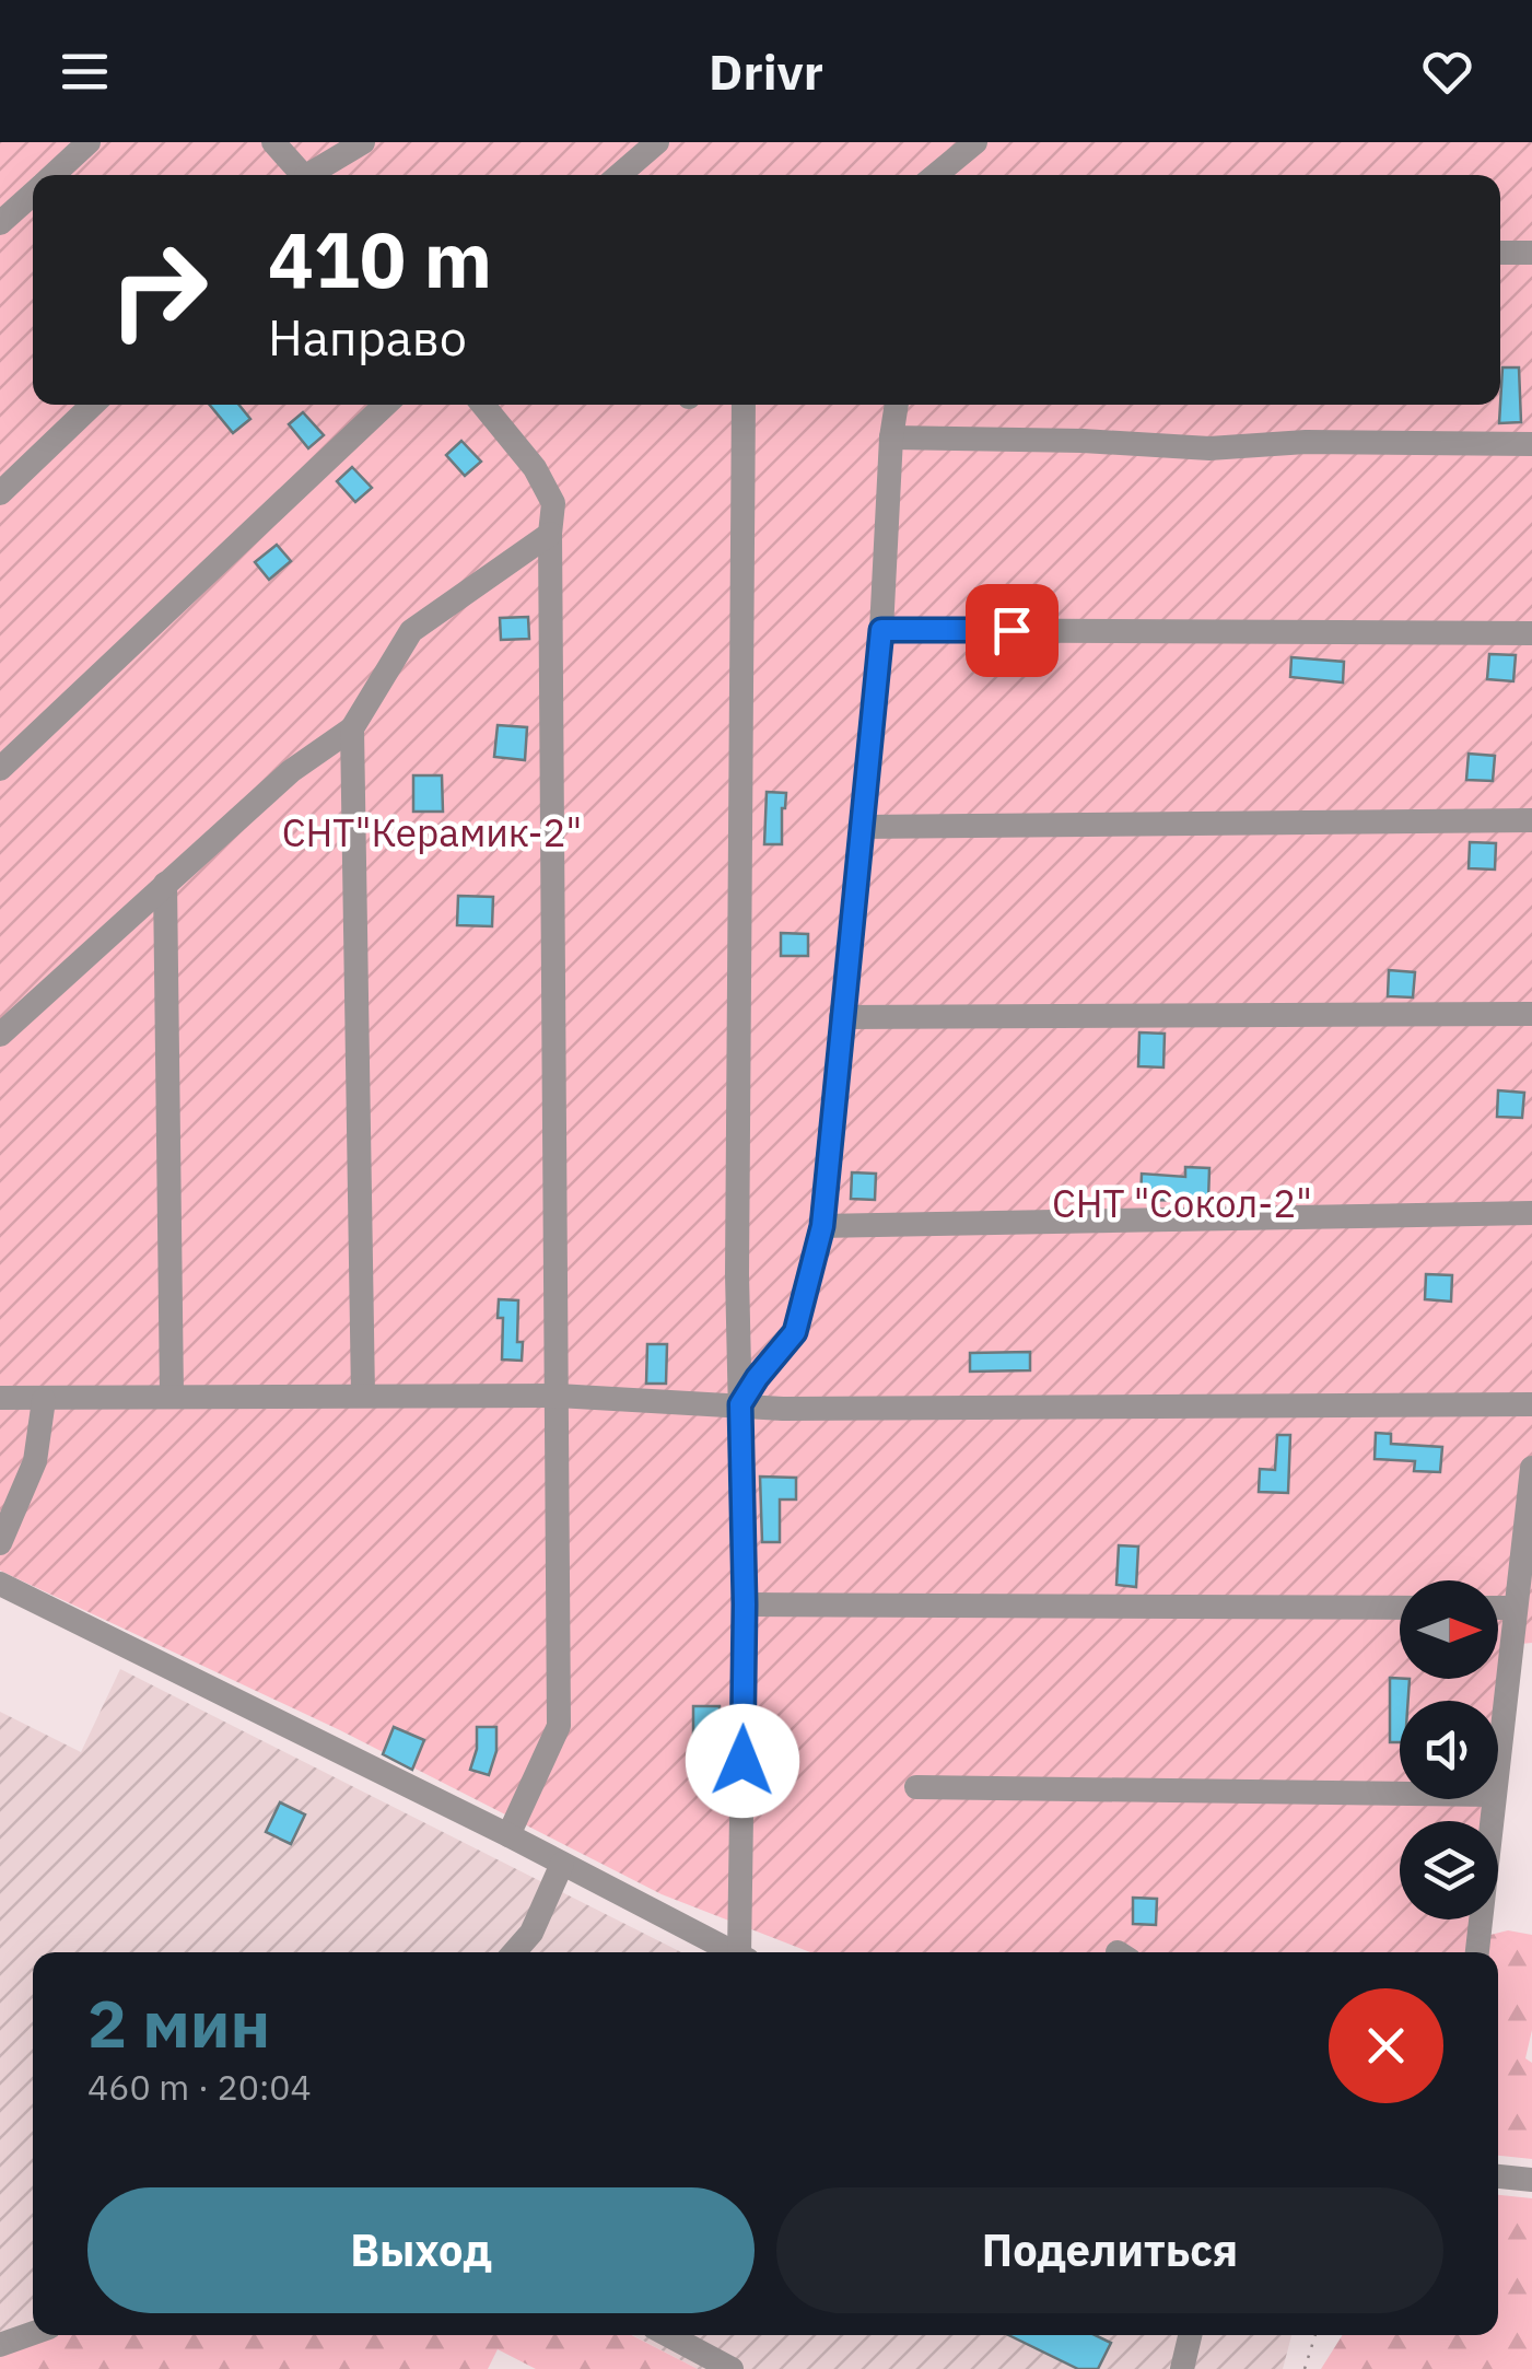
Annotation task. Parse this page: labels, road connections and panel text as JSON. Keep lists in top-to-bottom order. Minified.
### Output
{"parks":["СНТ\"Керамик-2\"","СНТ \"Сокол-2\""],"north":"right","page":{"header":"Drivr","turn":["410 m","Направо"],"heading":["2 мин","460 m · 20:04"],"buttons":["Выход","Поделиться"]}}
